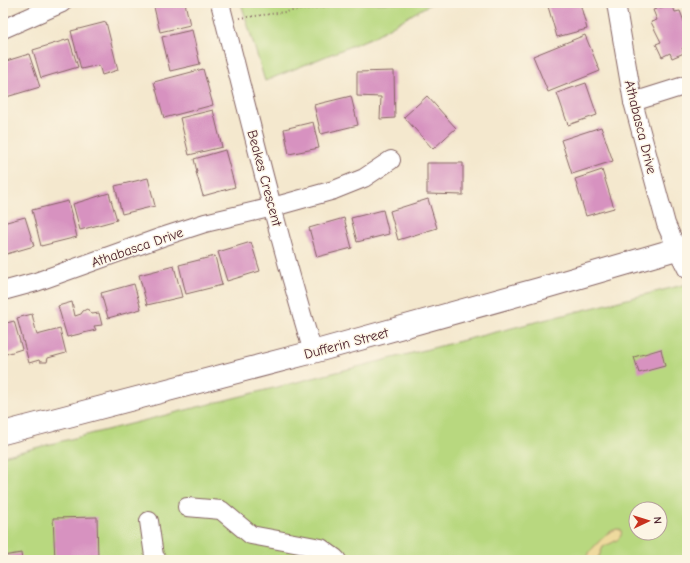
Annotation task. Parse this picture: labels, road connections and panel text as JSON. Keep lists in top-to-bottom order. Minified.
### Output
{"streets":{"main road":["Dufferin Street"],"street":["Athabasca Drive","Beakes Crescent"]},"crossings":[["Athabasca Drive","Beakes Crescent"],["Athabasca Drive","Dufferin Street"],["Beakes Crescent","Dufferin Street"]],"north":"right"}
